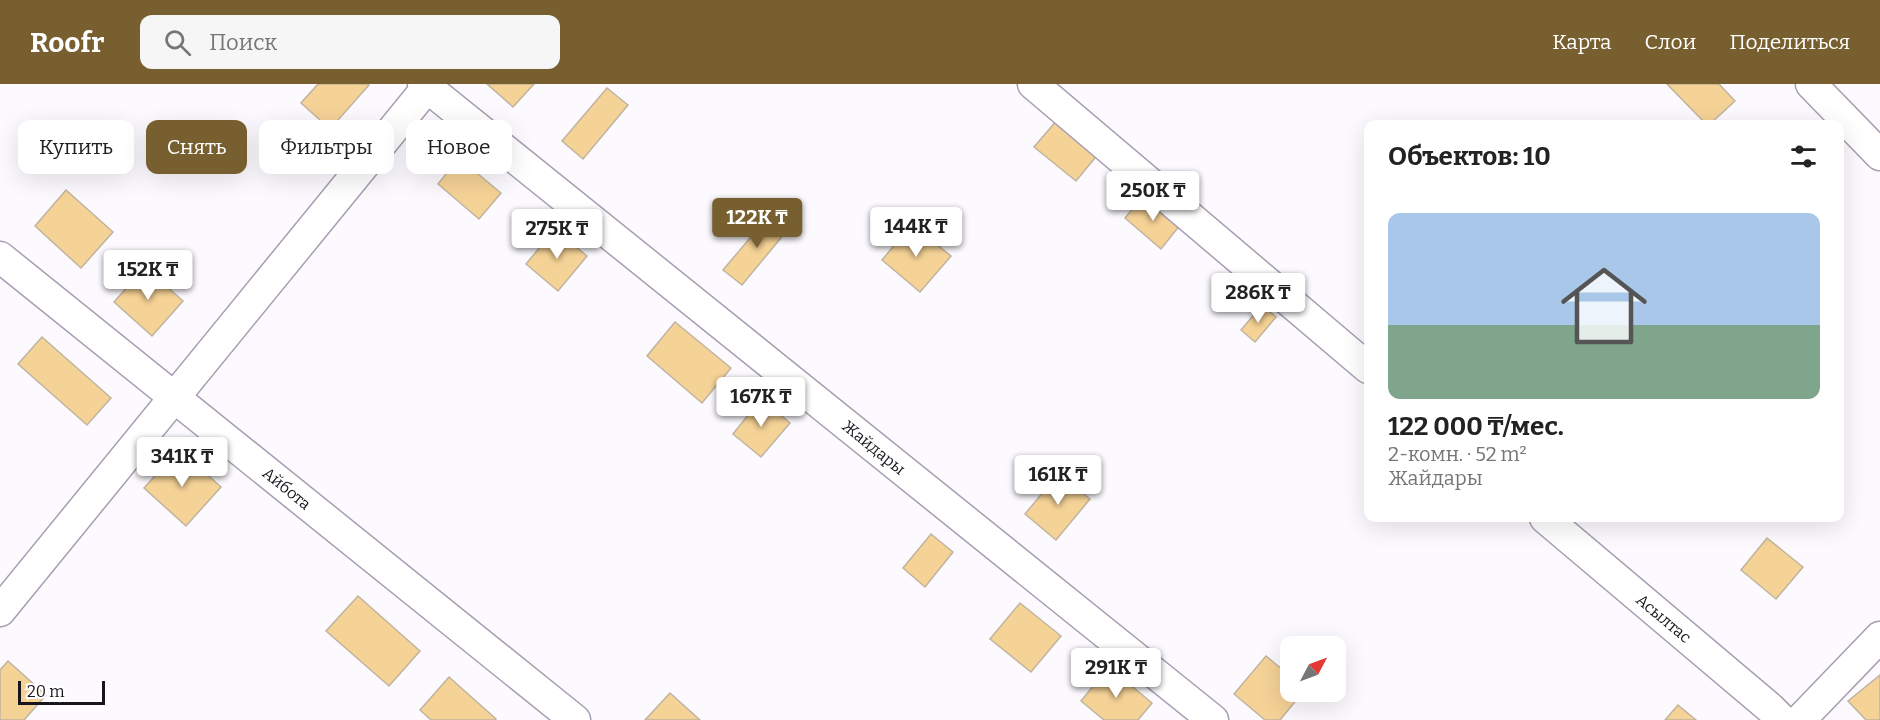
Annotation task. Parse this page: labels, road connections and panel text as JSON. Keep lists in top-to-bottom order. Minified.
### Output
{"streets":{"street":["Жайдары","Айбота","Асылтас"]},"scale_bar":"20 m","north":"top right","page":{"header":"Roofr","search":"Поиск","nav":["Карта","Слои","Поделиться"],"chip":["Купить","Снять","Фильтры","Новое"],"heading":"Объектов: 10","price":["250K ₸","122K ₸","144K ₸","275K ₸","152K ₸","286K ₸","167K ₸","341K ₸","161K ₸","291K ₸"],"list":[{"name":"122 000 ₸/мес.","note":"2-комн. · 52 m² · Жайдары"}],"scale":"20 m"}}
